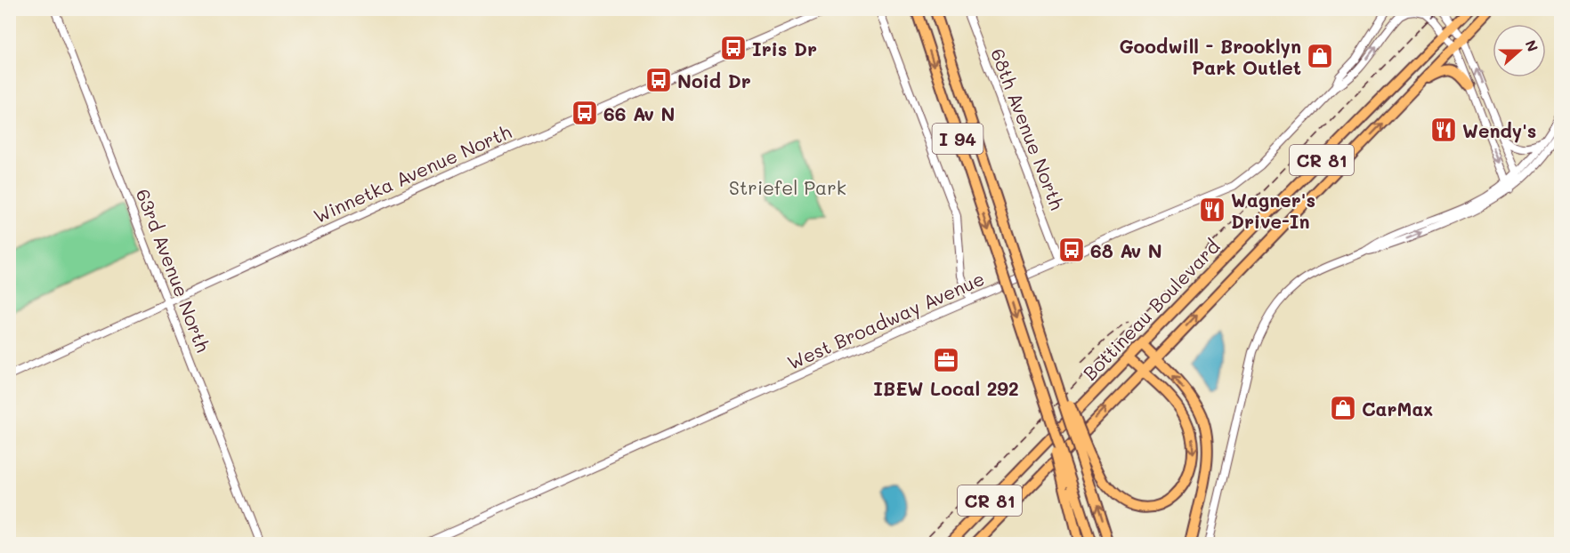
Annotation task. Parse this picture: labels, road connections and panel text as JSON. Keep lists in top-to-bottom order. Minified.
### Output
{"streets":{"highway":["I 94","CR 81","Bottineau Boulevard"],"street":["68th Avenue North","Winnetka Avenue North","63rd Avenue North","West Broadway Avenue"]},"crossings":[["68th Avenue North","West Broadway Avenue"],["Winnetka Avenue North","63rd Avenue North"],["Bottineau Boulevard","West Broadway Avenue"]],"parks":["Striefel Park"],"places":{"bus stop":["Iris Dr","Noid Dr","66 Av N","68 Av N"],"shop":["Goodwill - Brooklyn Park Outlet","CarMax"],"restaurant":["Wendy's","Wagner's Drive-In"],"office":["IBEW Local 292"]},"north":"right"}
